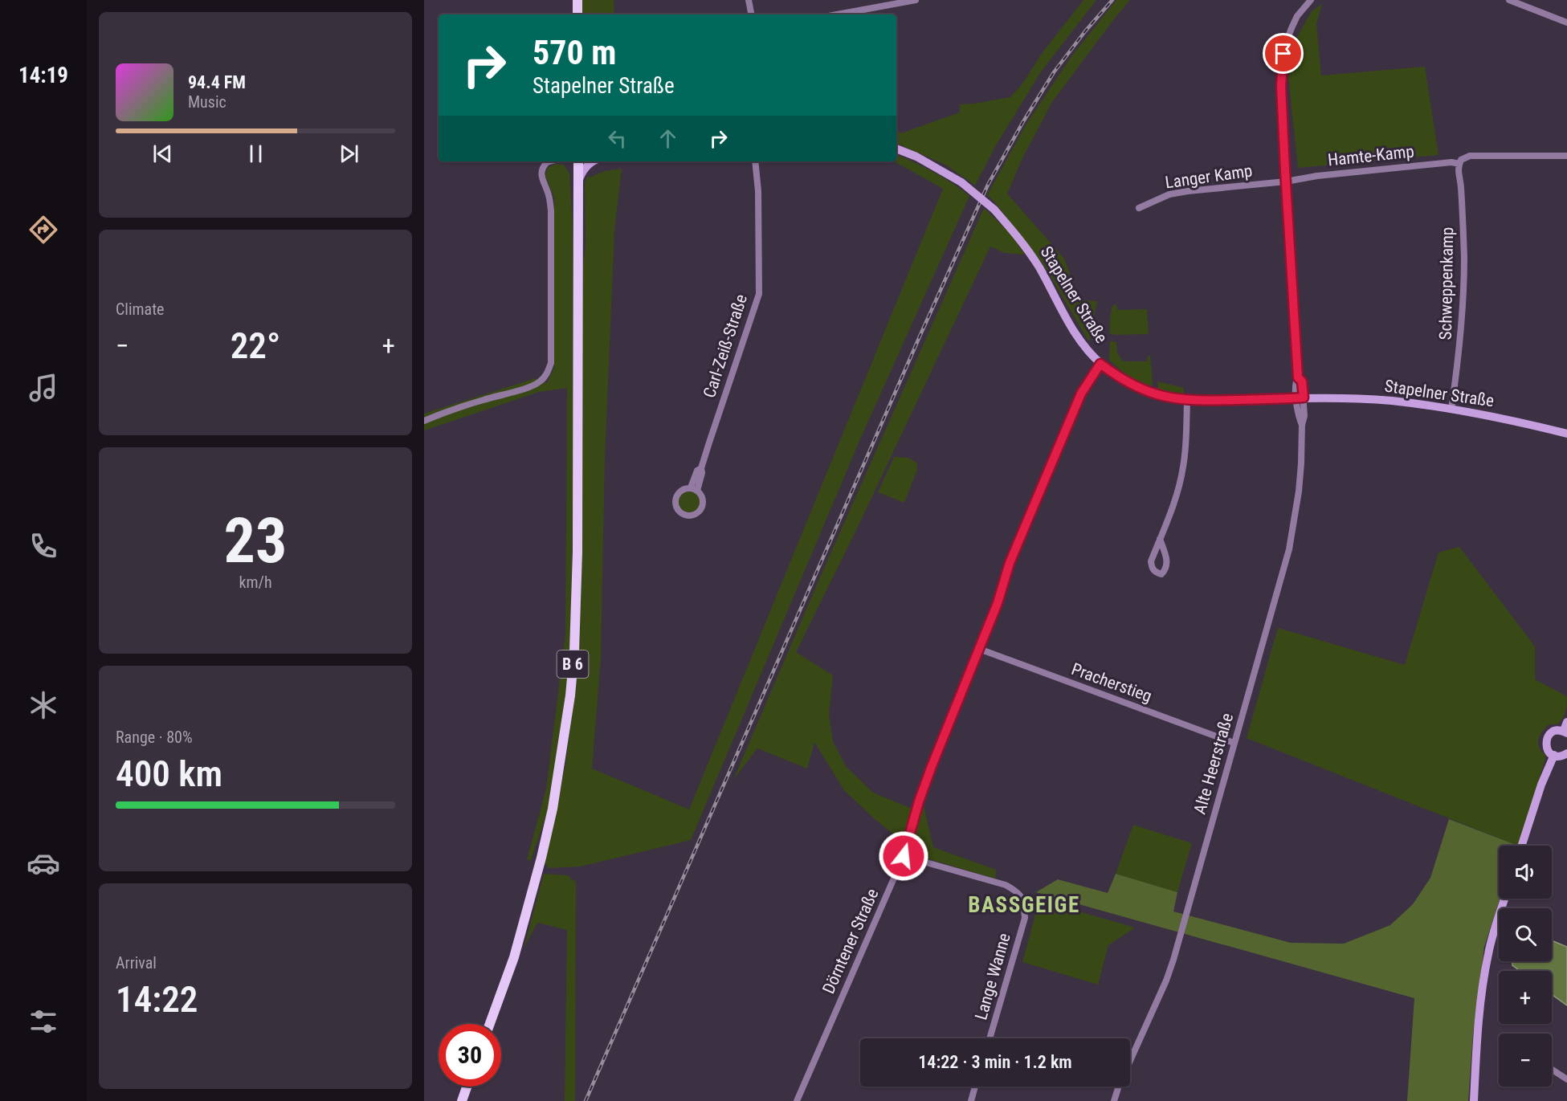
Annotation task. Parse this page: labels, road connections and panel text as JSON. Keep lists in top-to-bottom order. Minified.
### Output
{"streets":{"main road":["B 6"],"street":["Hamte-Kamp","Langer Kamp","Schweppenkamp","Stapelner Straße","Carl-Zeiß-Straße","Pracherstieg","Alte Heerstraße","Dörntener Straße","Lange Wanne"]},"crossings":[["Hamte-Kamp","Langer Kamp"],["Hamte-Kamp","Schweppenkamp"],["Hamte-Kamp","Alte Heerstraße"],["Langer Kamp","Alte Heerstraße"],["Schweppenkamp","Stapelner Straße"],["Stapelner Straße","Alte Heerstraße"],["Stapelner Straße","Dörntener Straße"],["Pracherstieg","Alte Heerstraße"],["Pracherstieg","Dörntener Straße"],["Dörntener Straße","Lange Wanne"]],"districts":["BASSGEIGE"],"page":{"tabs":"14:19","turn":["570 m","Stapelner Straße"],"song":["94.4 FM","Music"],"tile":["Climate",["23","km/h"],["Range · 80%","400 km"],["Arrival","14:22"]],"heat":["−","22°","+"],"map_buttons":["+","−"],"limit":"30","trip":"14:22 · 3 min · 1.2 km"}}
